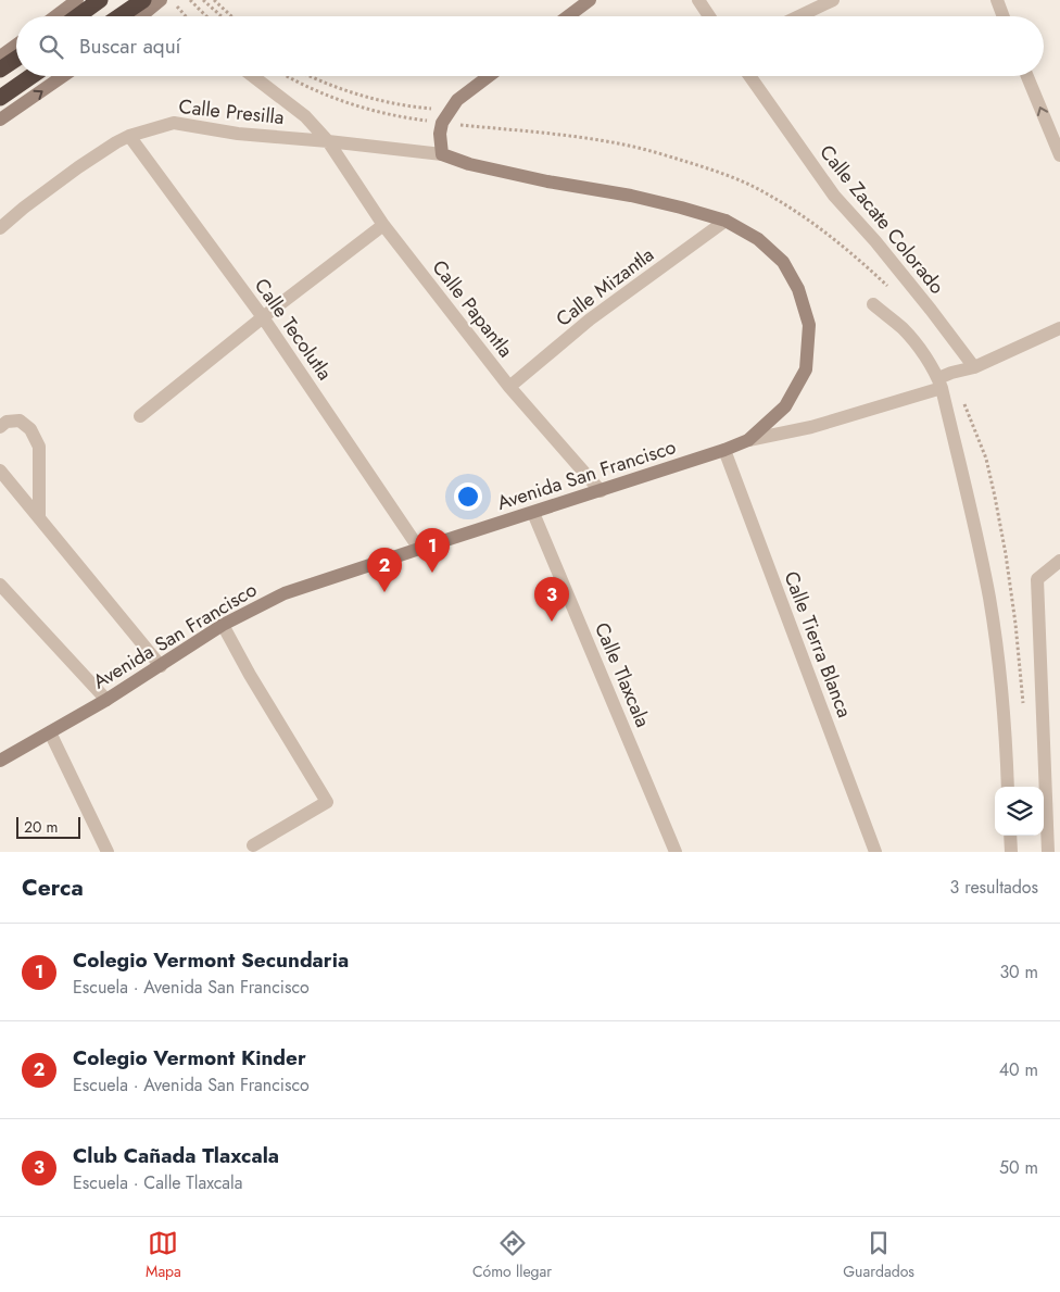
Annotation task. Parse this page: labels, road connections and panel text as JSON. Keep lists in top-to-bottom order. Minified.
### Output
{"streets":{"street":["Calle Presilla","Calle Zacate Colorado","Calle Mizantla","Calle Papantla","Calle Tecolutla","Avenida San Francisco","Calle Tierra Blanca","Calle Tlaxcala"]},"crossings":[["Calle Presilla","Calle Papantla"],["Calle Presilla","Calle Tecolutla"],["Calle Presilla","Avenida San Francisco"],["Calle Zacate Colorado","Avenida San Francisco"],["Calle Mizantla","Calle Papantla"],["Calle Mizantla","Avenida San Francisco"],["Calle Papantla","Avenida San Francisco"],["Calle Tecolutla","Avenida San Francisco"],["Avenida San Francisco","Calle Tierra Blanca"],["Avenida San Francisco","Calle Tlaxcala"]],"scale_bar":"20 m","page":{"search":"Buscar aquí","pins":["1","2","3"],"scale":"20 m","heading":["Cerca","3 resultados"],"list":[{"mark":"1","name":"Colegio Vermont Secundaria","note":"Escuela · Avenida San Francisco","value":"30 m"},{"mark":"2","name":"Colegio Vermont Kinder","note":"Escuela · Avenida San Francisco","value":"40 m"},{"mark":"3","name":"Club Cañada Tlaxcala","note":"Escuela · Calle Tlaxcala","value":"50 m"}],"nav":["Mapa","Cómo llegar","Guardados"]}}
